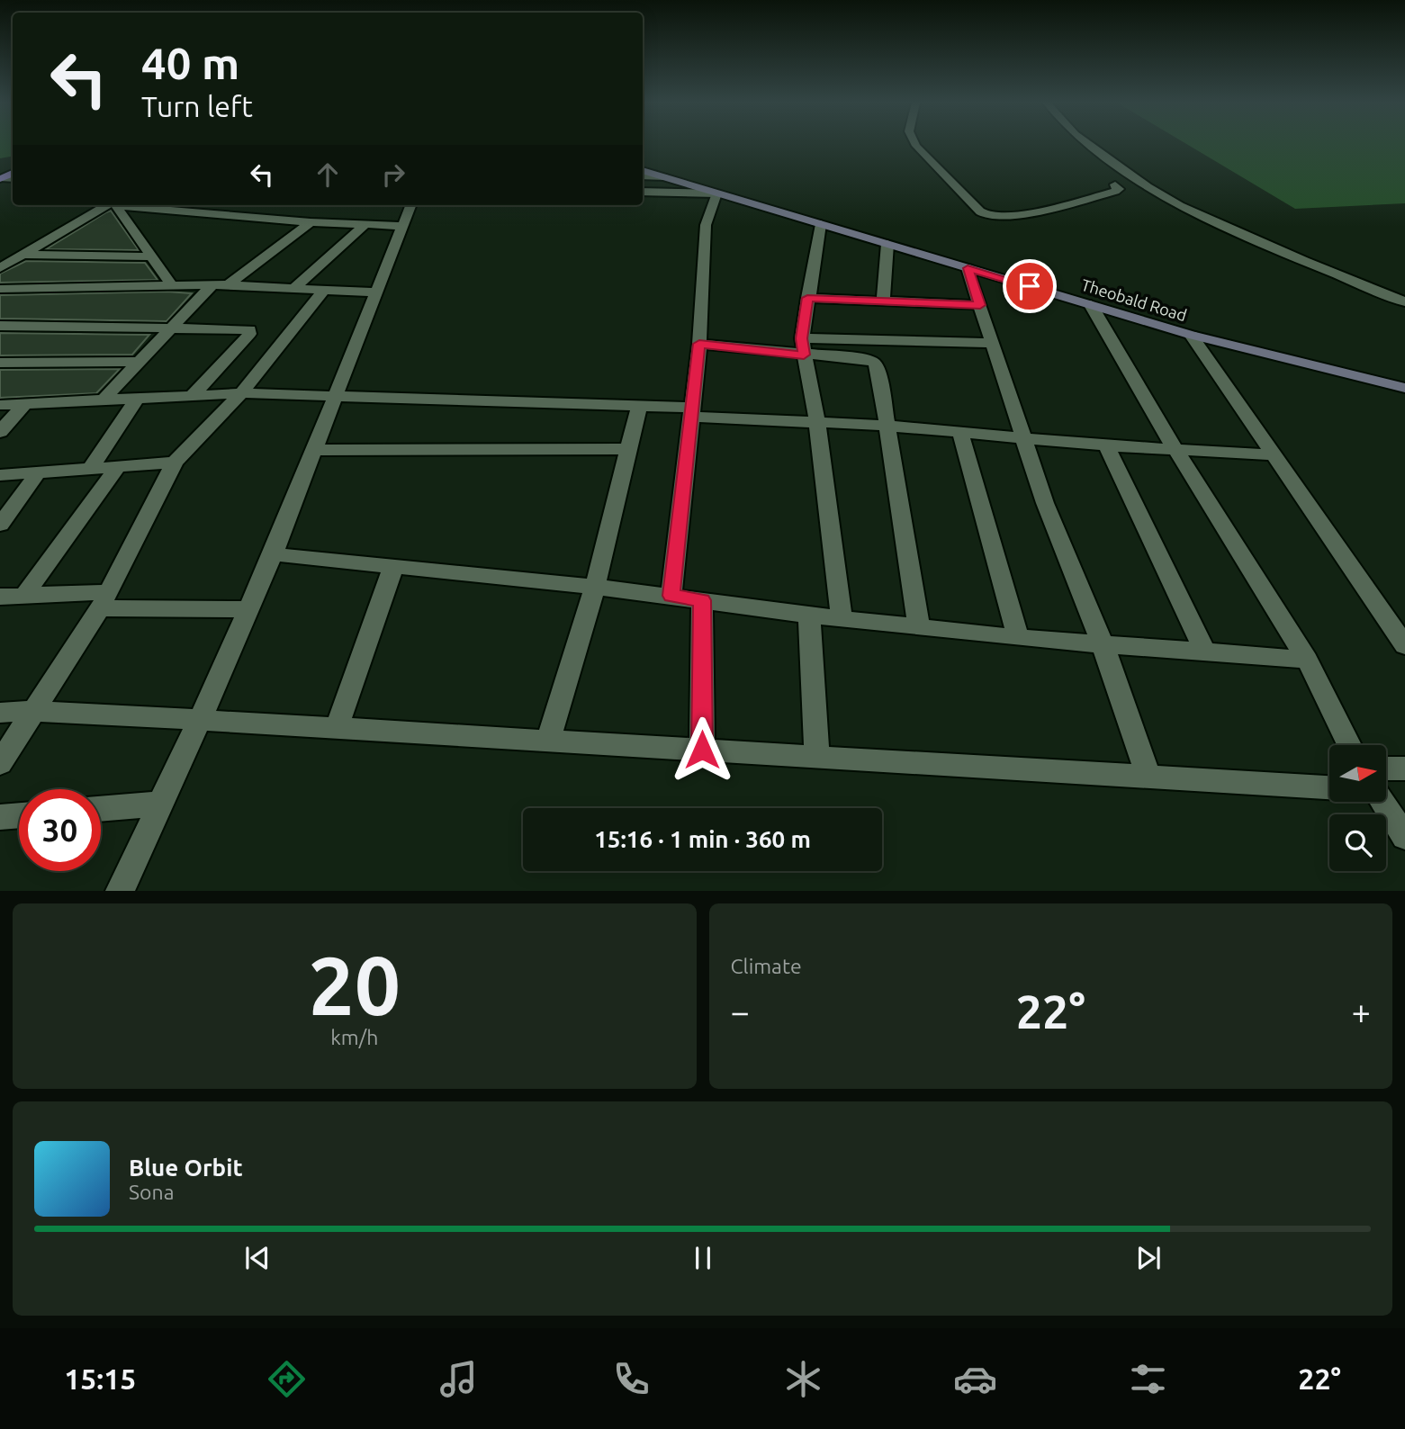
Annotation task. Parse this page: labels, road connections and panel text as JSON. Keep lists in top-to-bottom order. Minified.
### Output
{"streets":{"main road":["Theobald Road"]},"north":"right","page":{"turn":["40 m","Turn left"],"limit":"30","trip":"15:16 · 1 min · 360 m","tile":[["20","km/h"],"Climate"],"heat":["−","22°","+"],"song":["Blue Orbit","Sona"],"tabs":["15:15","22°"]}}
